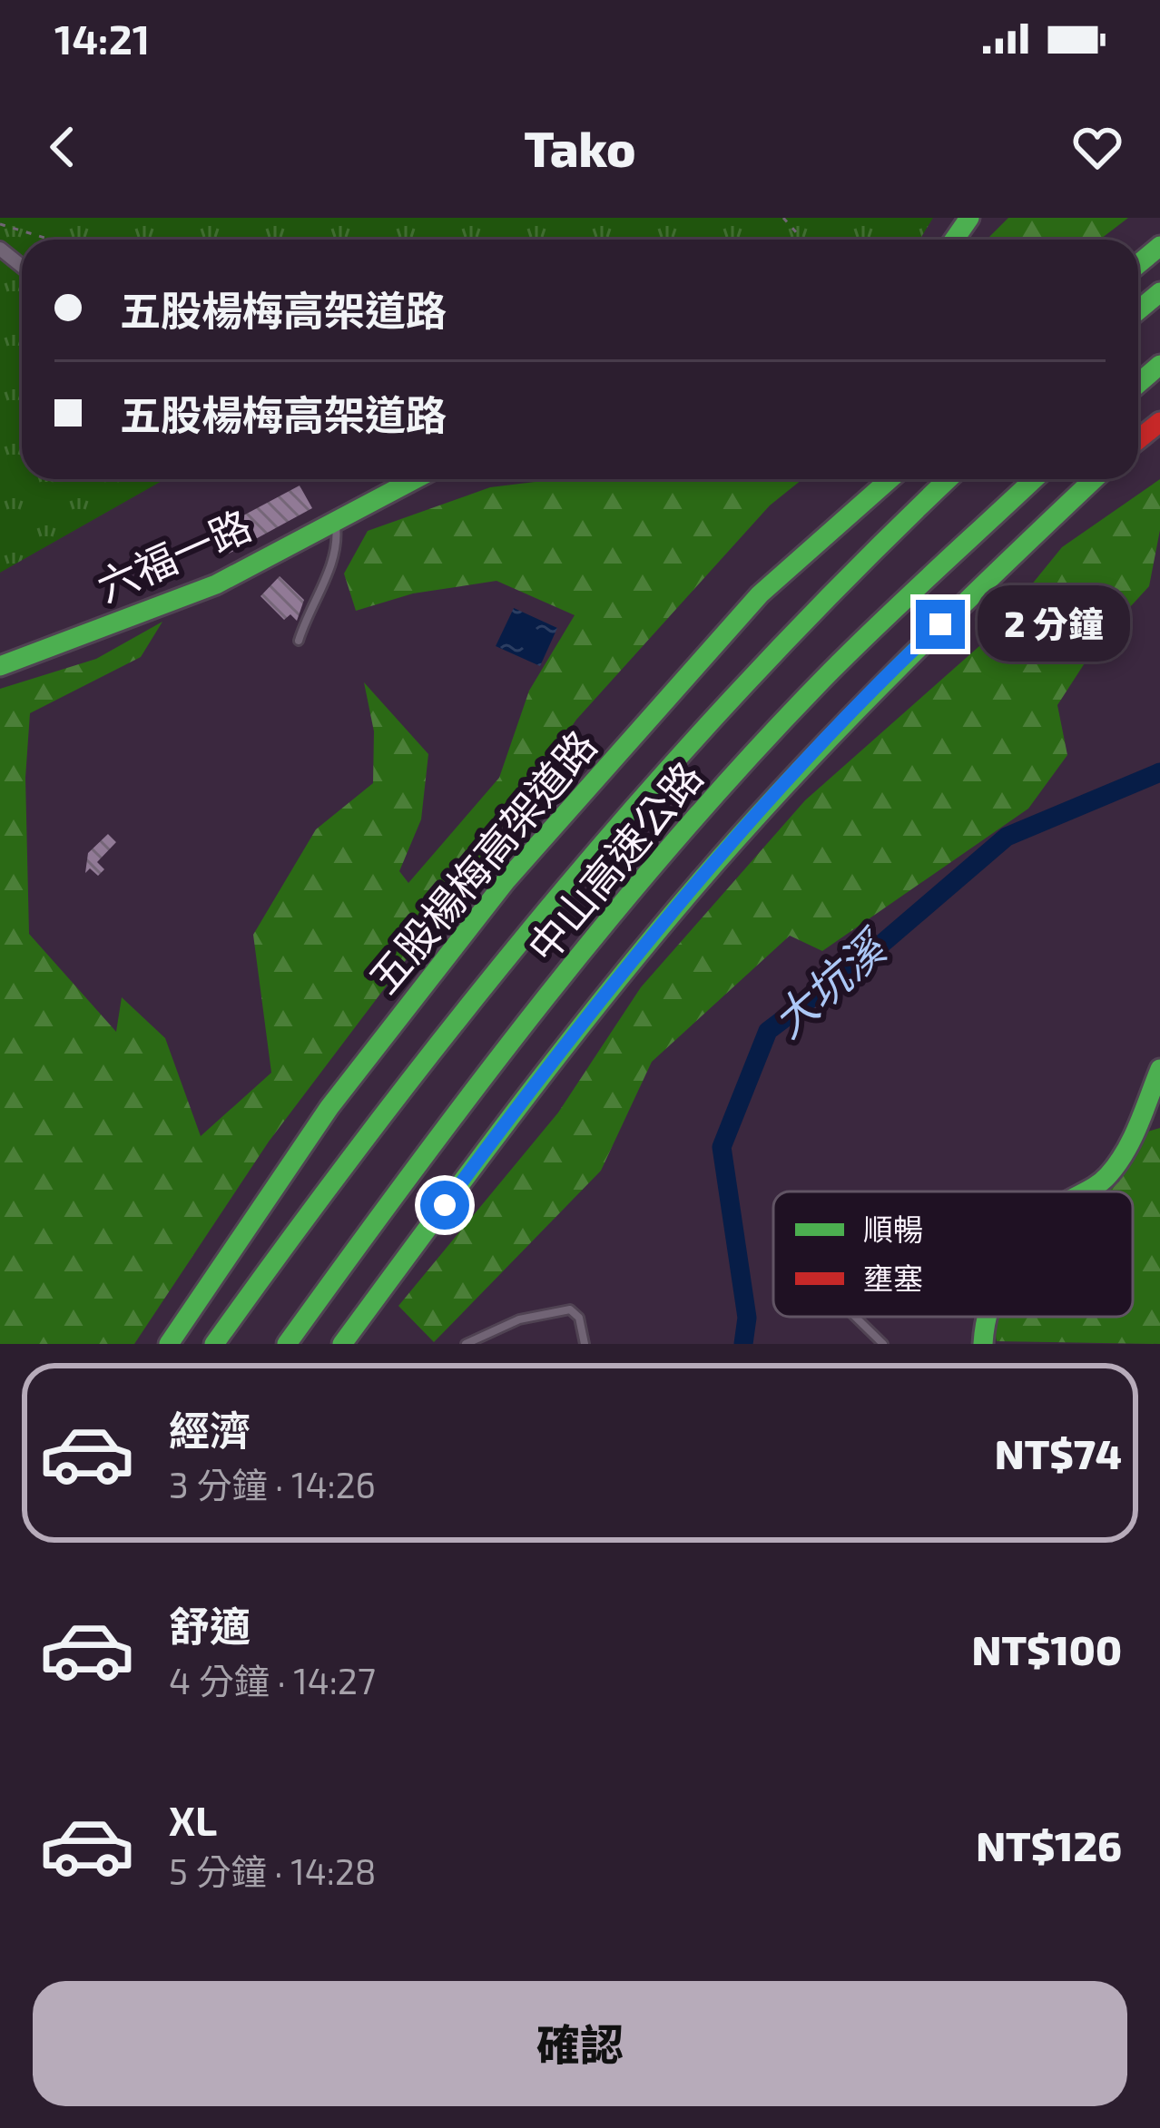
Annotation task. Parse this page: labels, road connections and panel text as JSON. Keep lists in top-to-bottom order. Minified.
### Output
{"streets":{"main road":["六福一路","五股楊梅高架道路","中山高速公路"]},"water":["大坑溪"],"legend":["順暢","壅塞"],"page":{"status":"14:21","header":"Tako","banner":["五股楊梅高架道路","五股楊梅高架道路"],"bubble":"2 分鐘","list":[{"name":"經濟","note":"3 分鐘 · 14:26","value":"NT$74"},{"name":"舒適","note":"4 分鐘 · 14:27","value":"NT$100"},{"name":"XL","note":"5 分鐘 · 14:28","value":"NT$126"}],"buttons":"確認"}}
